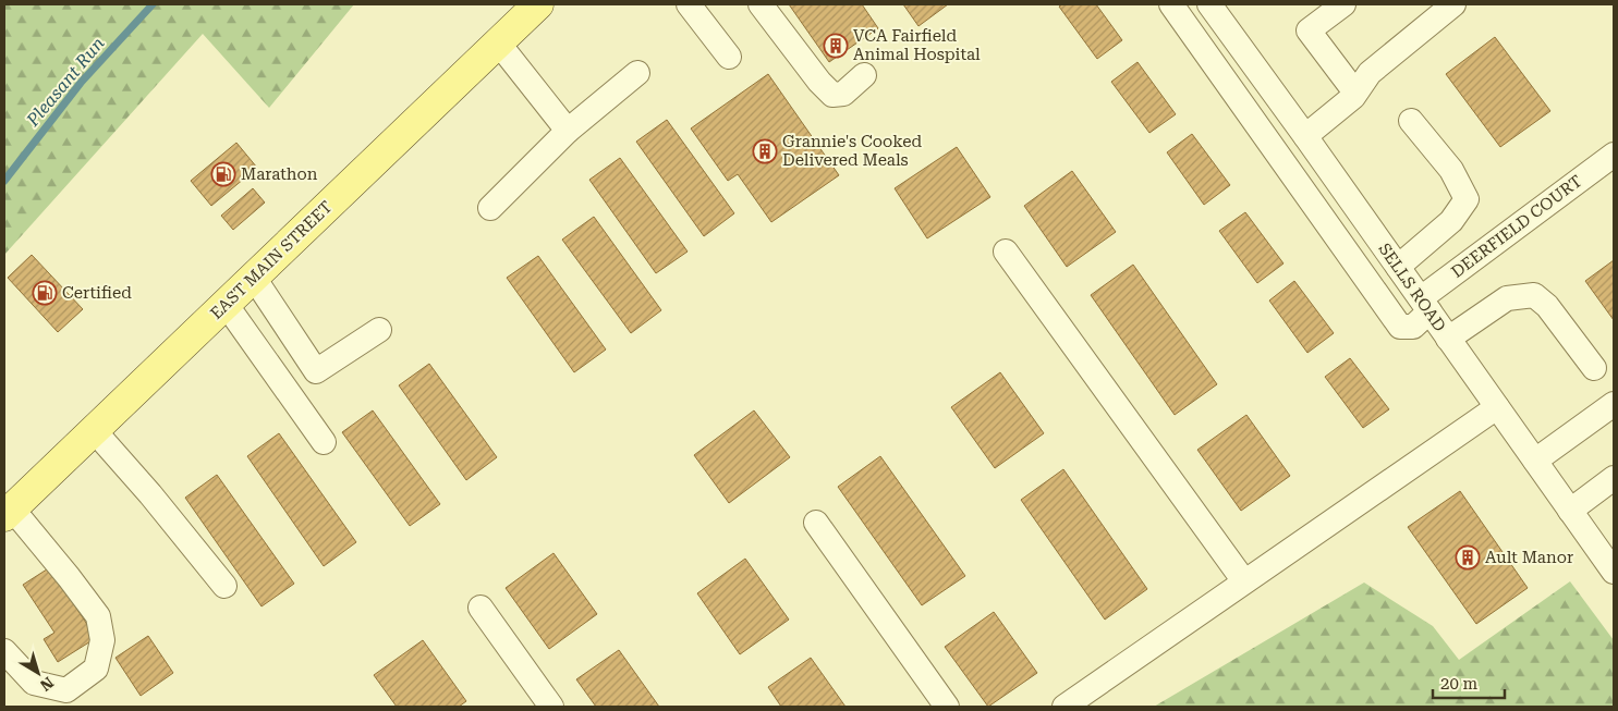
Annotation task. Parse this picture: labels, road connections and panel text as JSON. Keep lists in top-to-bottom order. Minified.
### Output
{"streets":{"main road":["EAST MAIN STREET"],"street":["DEERFIELD COURT","SELLS ROAD"]},"crossings":[["DEERFIELD COURT","SELLS ROAD"]],"water":["Pleasant Run"],"places":{"building":["VCA Fairfield Animal Hospital","Grannie's Cooked Delivered Meals","Ault Manor"],"fuel station":["Marathon","Certified"]},"scale_bar":"20 m","north":"bottom right"}
